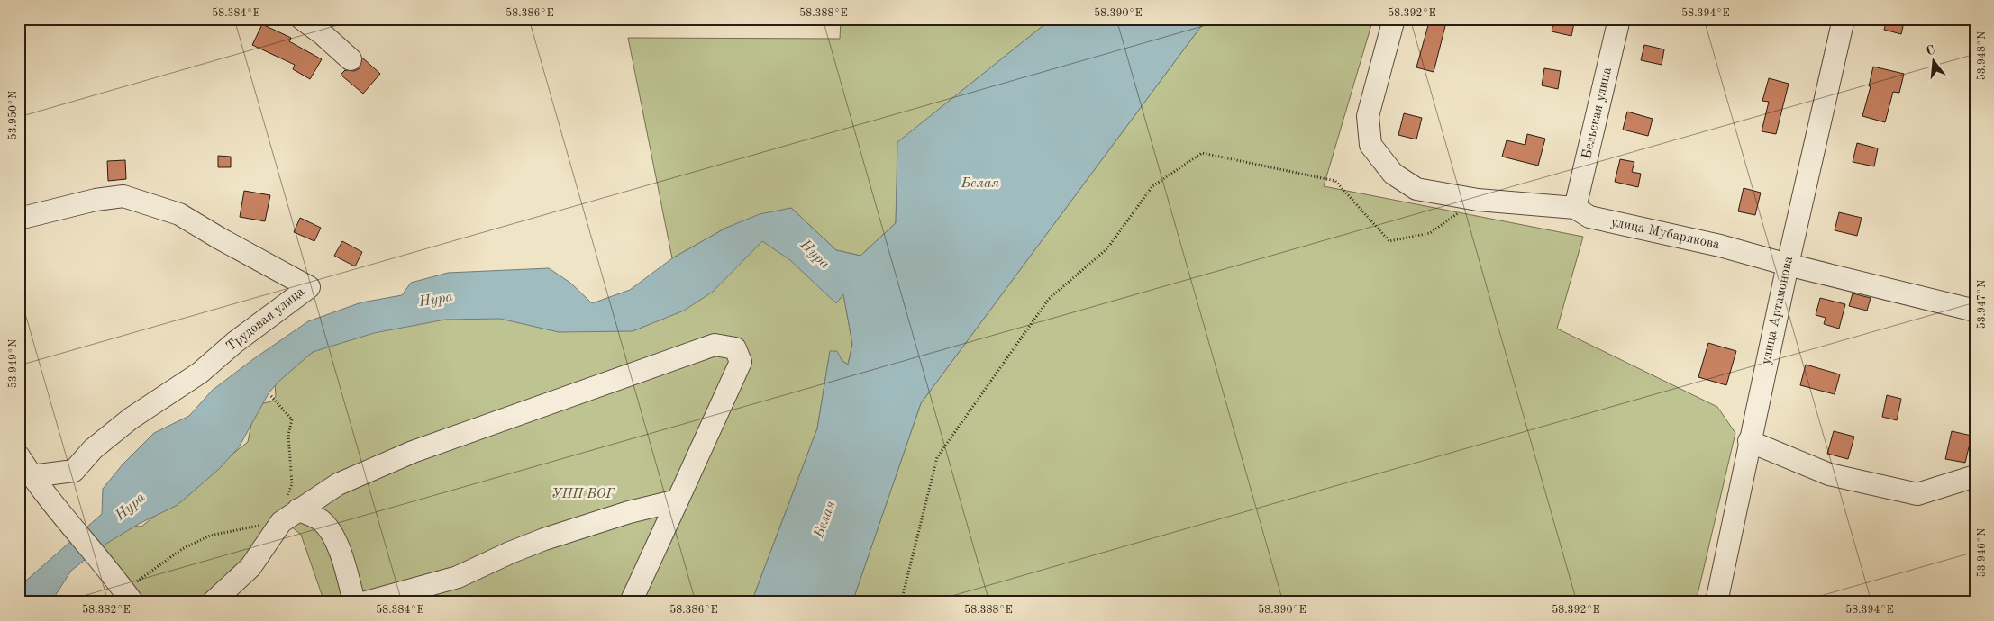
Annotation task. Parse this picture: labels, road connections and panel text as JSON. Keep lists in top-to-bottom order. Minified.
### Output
{"streets":{"street":["Бельская улица","улица Мубарякова","улица Артамонова","Трудовая улица"]},"crossings":[["Бельская улица","улица Мубарякова"],["улица Мубарякова","улица Артамонова"]],"water":["Белая","Нура"],"parks":["УПП ВОГ"],"north":"top","coordinates":["58.384°E","58.386°E","58.388°E","58.390°E","58.392°E","58.394°E","53.948°N","53.950°N","53.947°N","53.949°N","53.946°N","58.382°E"]}
